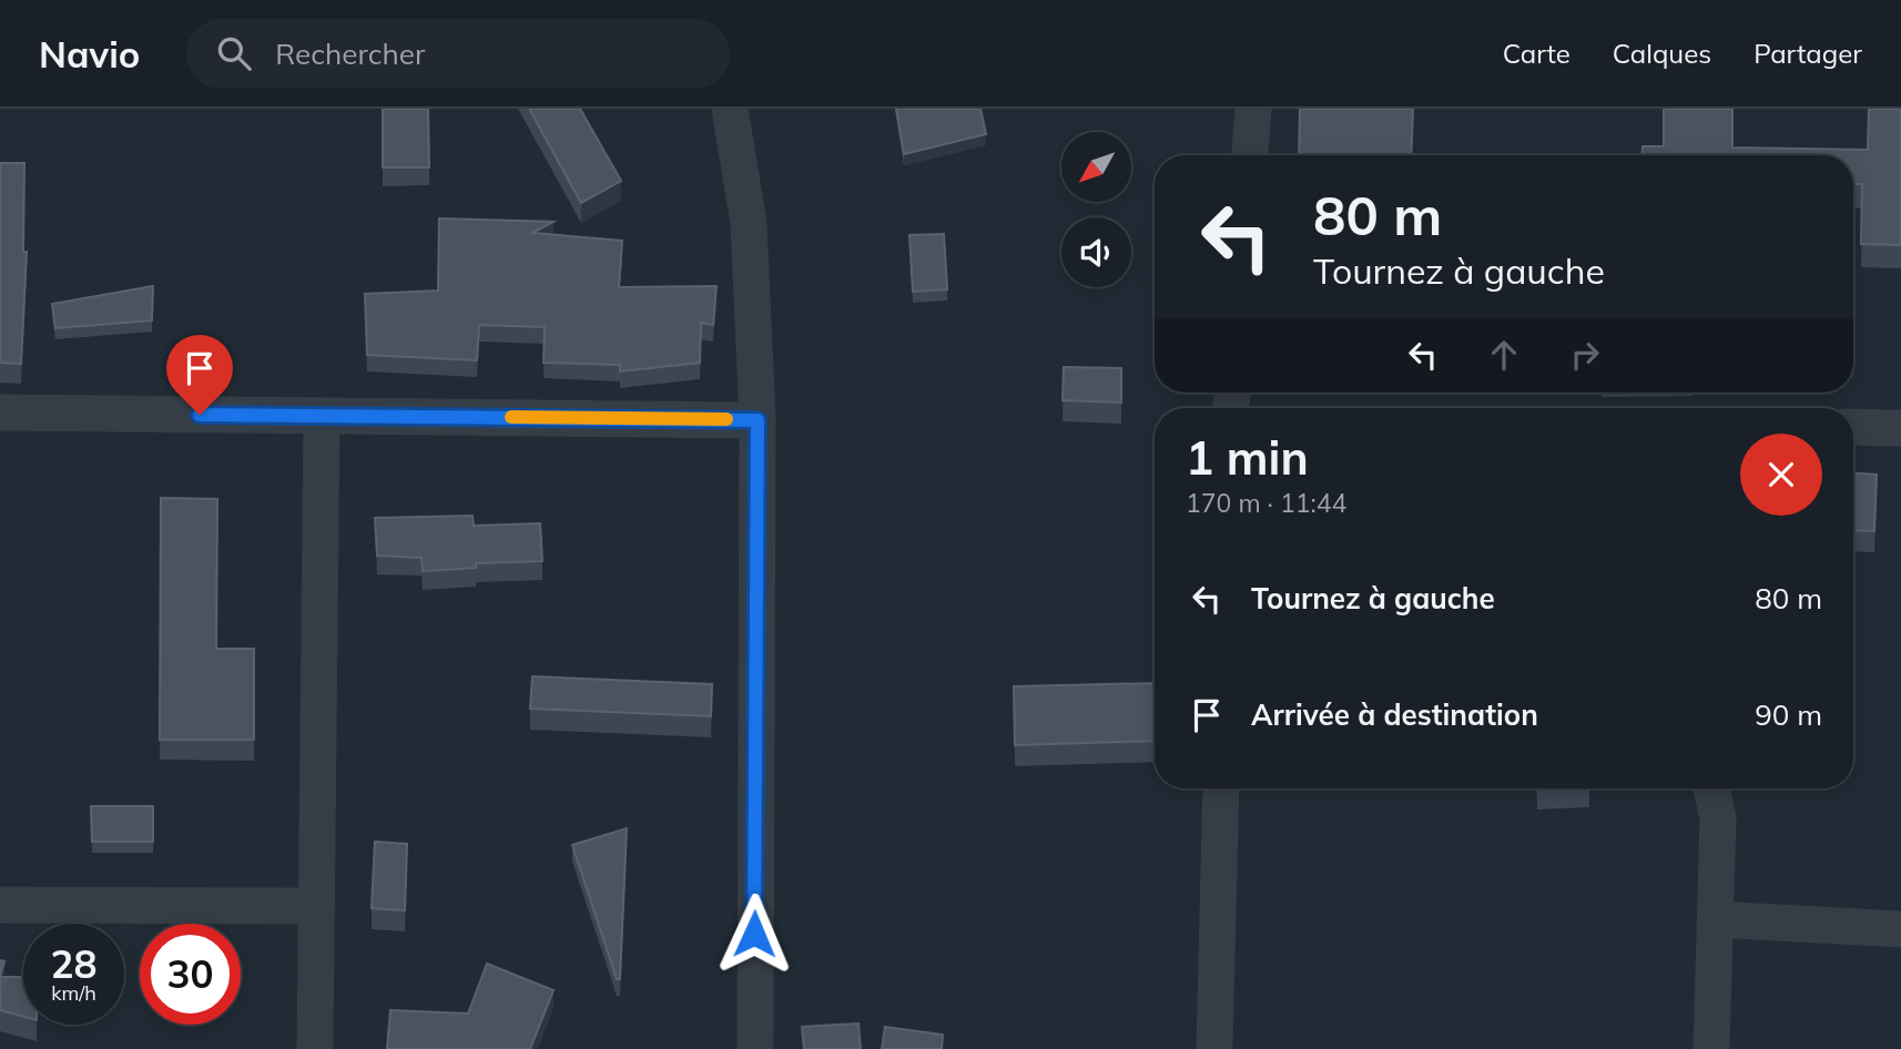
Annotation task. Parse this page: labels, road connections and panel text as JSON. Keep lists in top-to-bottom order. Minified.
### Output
{"north":"bottom left","page":{"header":"Navio","search":"Rechercher","nav":["Carte","Calques","Partager"],"turn":["80 m","Tournez à gauche"],"heading":["1 min","170 m · 11:44"],"list":[{"name":"Tournez à gauche","value":"80 m"},{"name":"Arrivée à destination","value":"90 m"}],"speed":"28 km/h","limit":"30"}}
